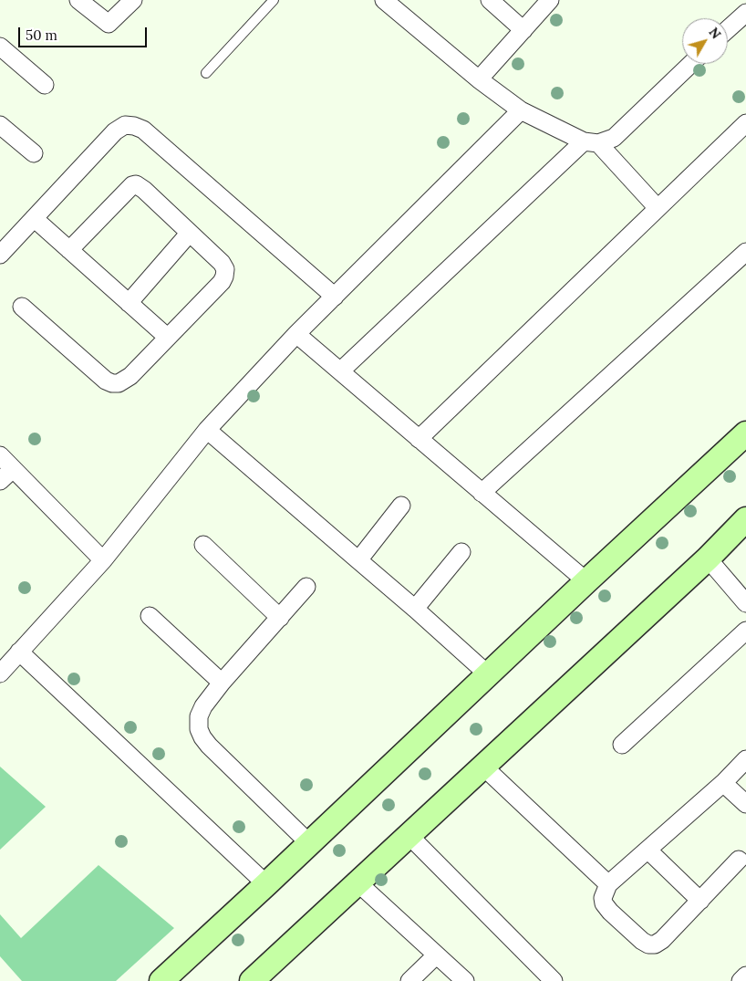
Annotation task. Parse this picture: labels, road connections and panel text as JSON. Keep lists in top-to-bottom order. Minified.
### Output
{"scale_bar":"50 m","north":"top right"}
